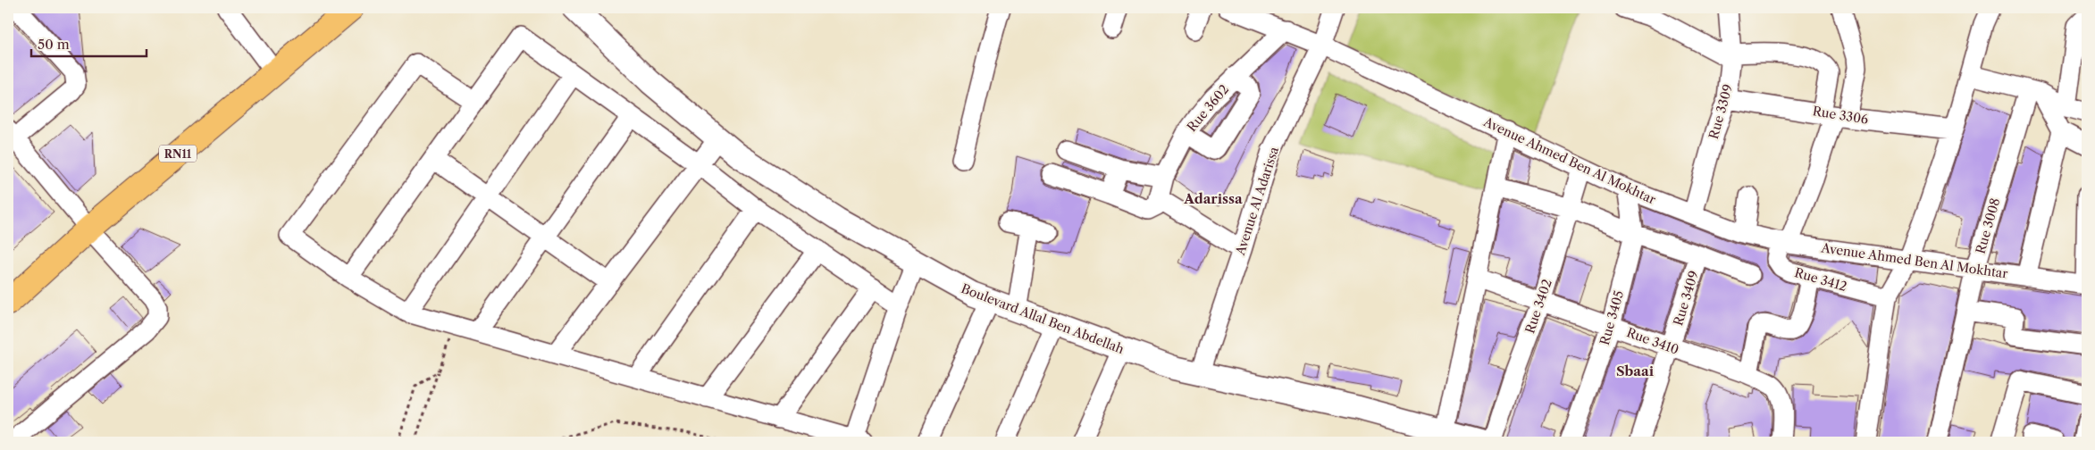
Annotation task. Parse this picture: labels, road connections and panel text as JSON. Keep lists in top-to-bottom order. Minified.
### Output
{"streets":{"main road":["RN11"],"street":["Rue 3602","Rue 3309","Rue 3306","Avenue Ahmed Ben Al Mokhtar","Avenue Al Adarissa","Rue 3008","Rue 3412","Rue 3409","Rue 3402","Rue 3405","Boulevard Allal Ben Abdellah","Rue 3410"]},"crossings":[["Rue 3602","Avenue Ahmed Ben Al Mokhtar"],["Rue 3309","Rue 3306"],["Rue 3309","Avenue Ahmed Ben Al Mokhtar"],["Avenue Ahmed Ben Al Mokhtar","Avenue Al Adarissa"],["Avenue Ahmed Ben Al Mokhtar","Rue 3008"],["Avenue Ahmed Ben Al Mokhtar","Rue 3412"],["Avenue Ahmed Ben Al Mokhtar","Rue 3402"],["Avenue Ahmed Ben Al Mokhtar","Rue 3405"],["Avenue Al Adarissa","Boulevard Allal Ben Abdellah"],["Rue 3409","Rue 3410"],["Rue 3402","Rue 3410"],["Rue 3405","Rue 3410"]],"districts":["Adarissa","Sbaai"],"scale_bar":"50 m"}
